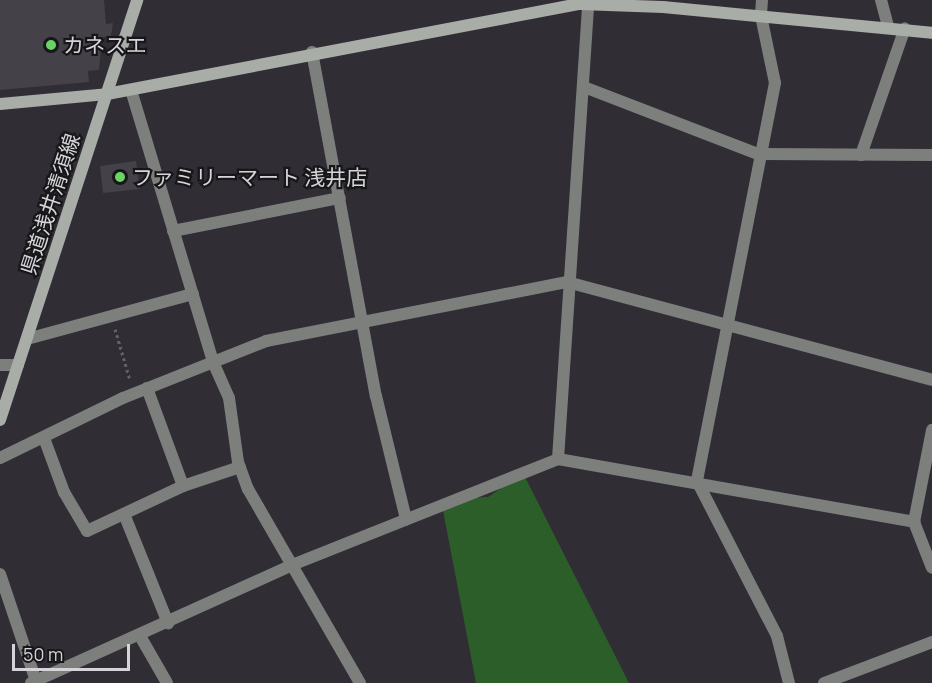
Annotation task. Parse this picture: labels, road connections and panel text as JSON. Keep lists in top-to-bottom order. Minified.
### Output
{"streets":{"street":["県道浅井清須線"]},"places":["カネスエ","ファミリーマート 浅井店"],"scale_bar":"50 m"}
